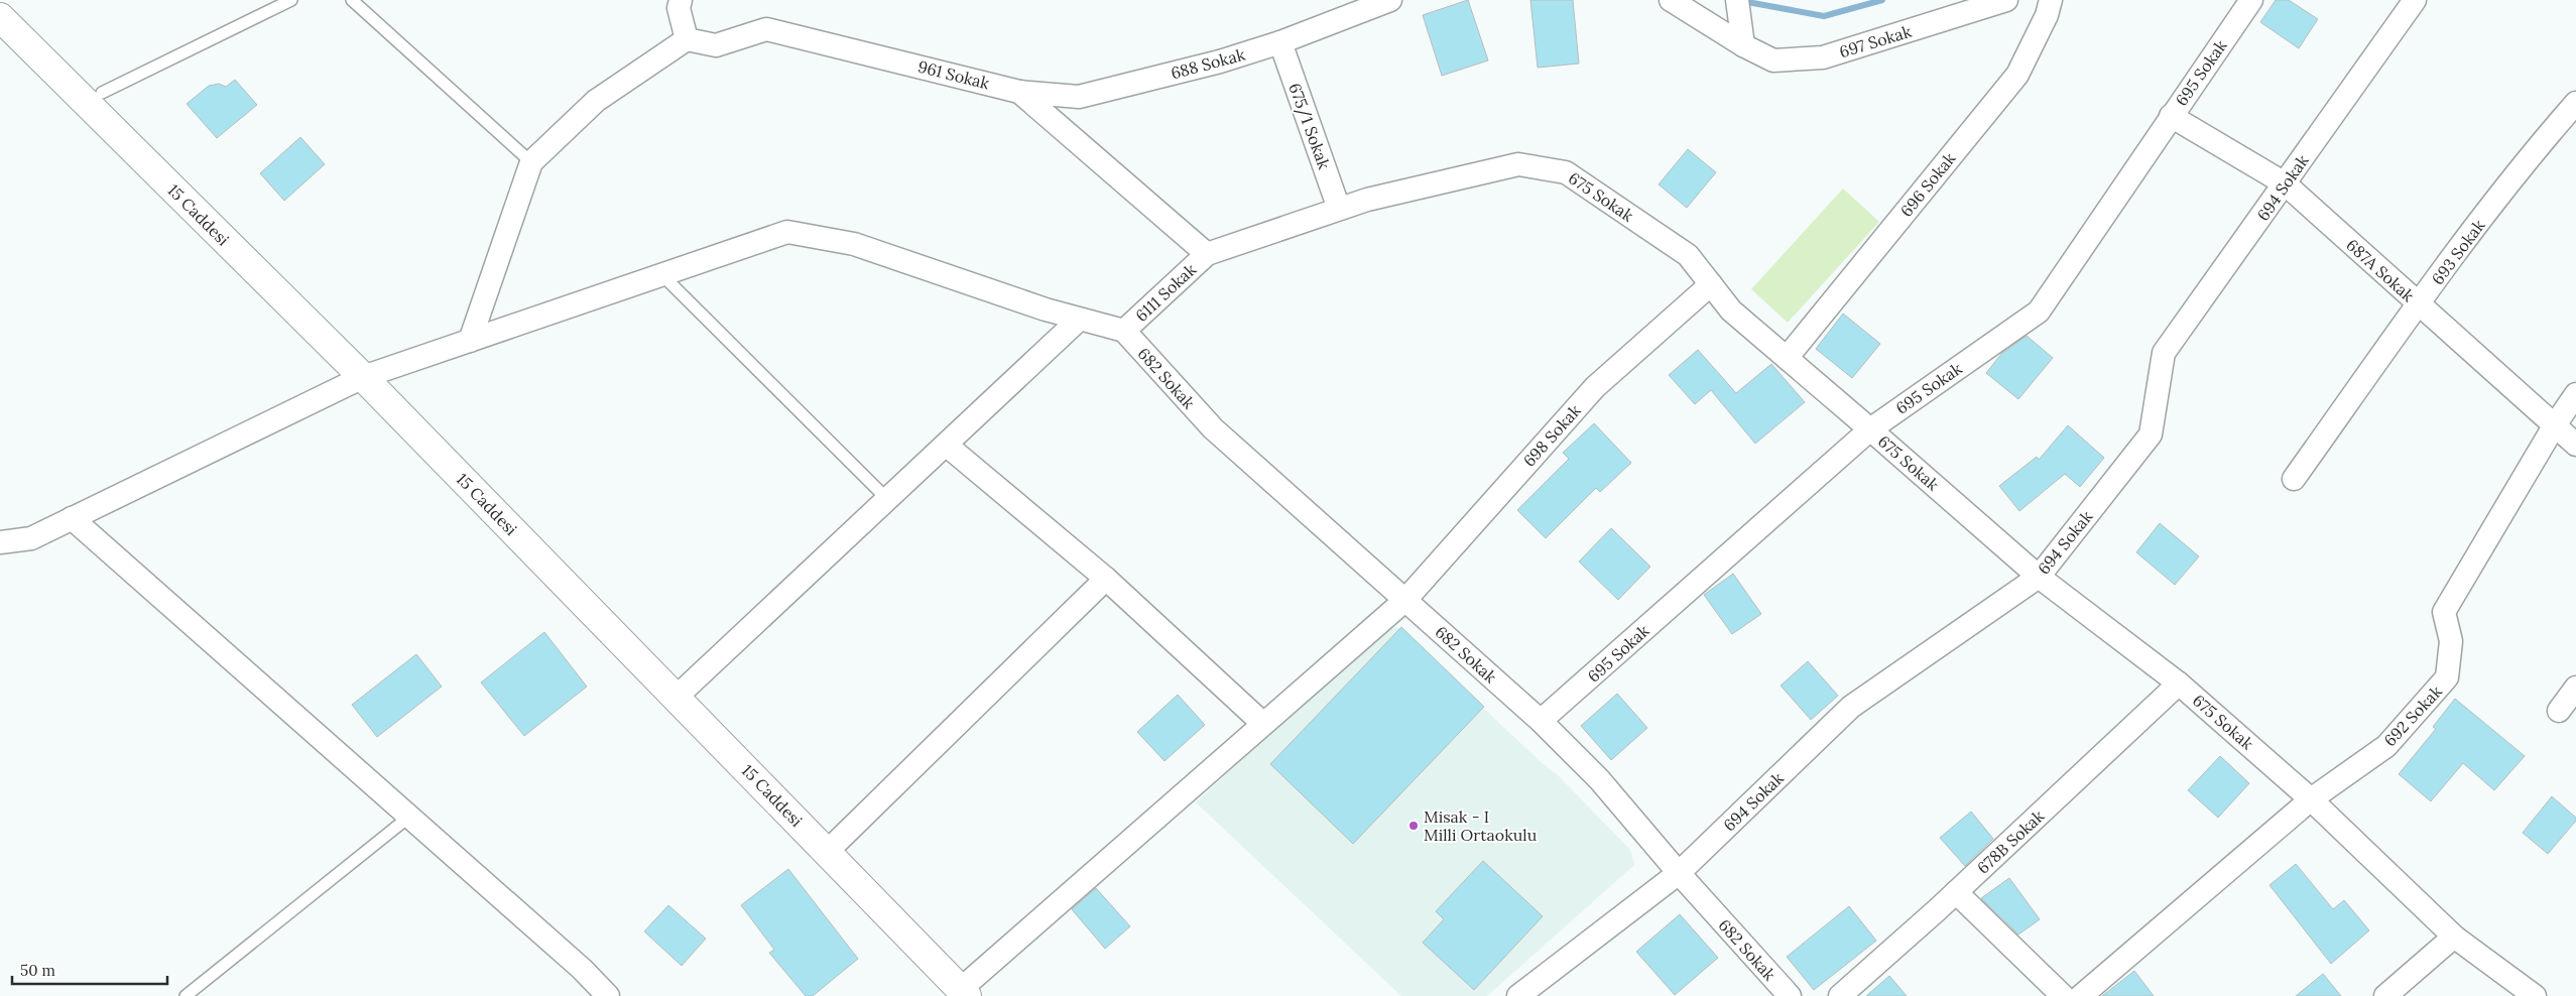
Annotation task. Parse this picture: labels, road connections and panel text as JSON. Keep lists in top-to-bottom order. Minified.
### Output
{"streets":{"street":["697 Sokak","688 Sokak","695 Sokak","961 Sokak","675/1 Sokak","696 Sokak","694 Sokak","675 Sokak","15 Caddesi","693 Sokak","687A Sokak","6111 Sokak","682 Sokak","698 Sokak","692 Sokak","678B Sokak"]},"crossings":[["688 Sokak","961 Sokak"],["688 Sokak","675/1 Sokak"],["695 Sokak","675 Sokak"],["695 Sokak","687A Sokak"],["695 Sokak","682 Sokak"],["961 Sokak","675 Sokak"],["961 Sokak","6111 Sokak"],["675/1 Sokak","675 Sokak"],["696 Sokak","675 Sokak"],["694 Sokak","675 Sokak"],["694 Sokak","687A Sokak"],["694 Sokak","682 Sokak"],["675 Sokak","6111 Sokak"],["675 Sokak","698 Sokak"],["675 Sokak","692 Sokak"],["675 Sokak","678B Sokak"],["15 Caddesi","698 Sokak"],["693 Sokak","687A Sokak"],["687A Sokak","692 Sokak"],["6111 Sokak","682 Sokak"],["682 Sokak","698 Sokak"]],"places":["Misak - I Milli Ortaokulu"],"scale_bar":"50 m"}
